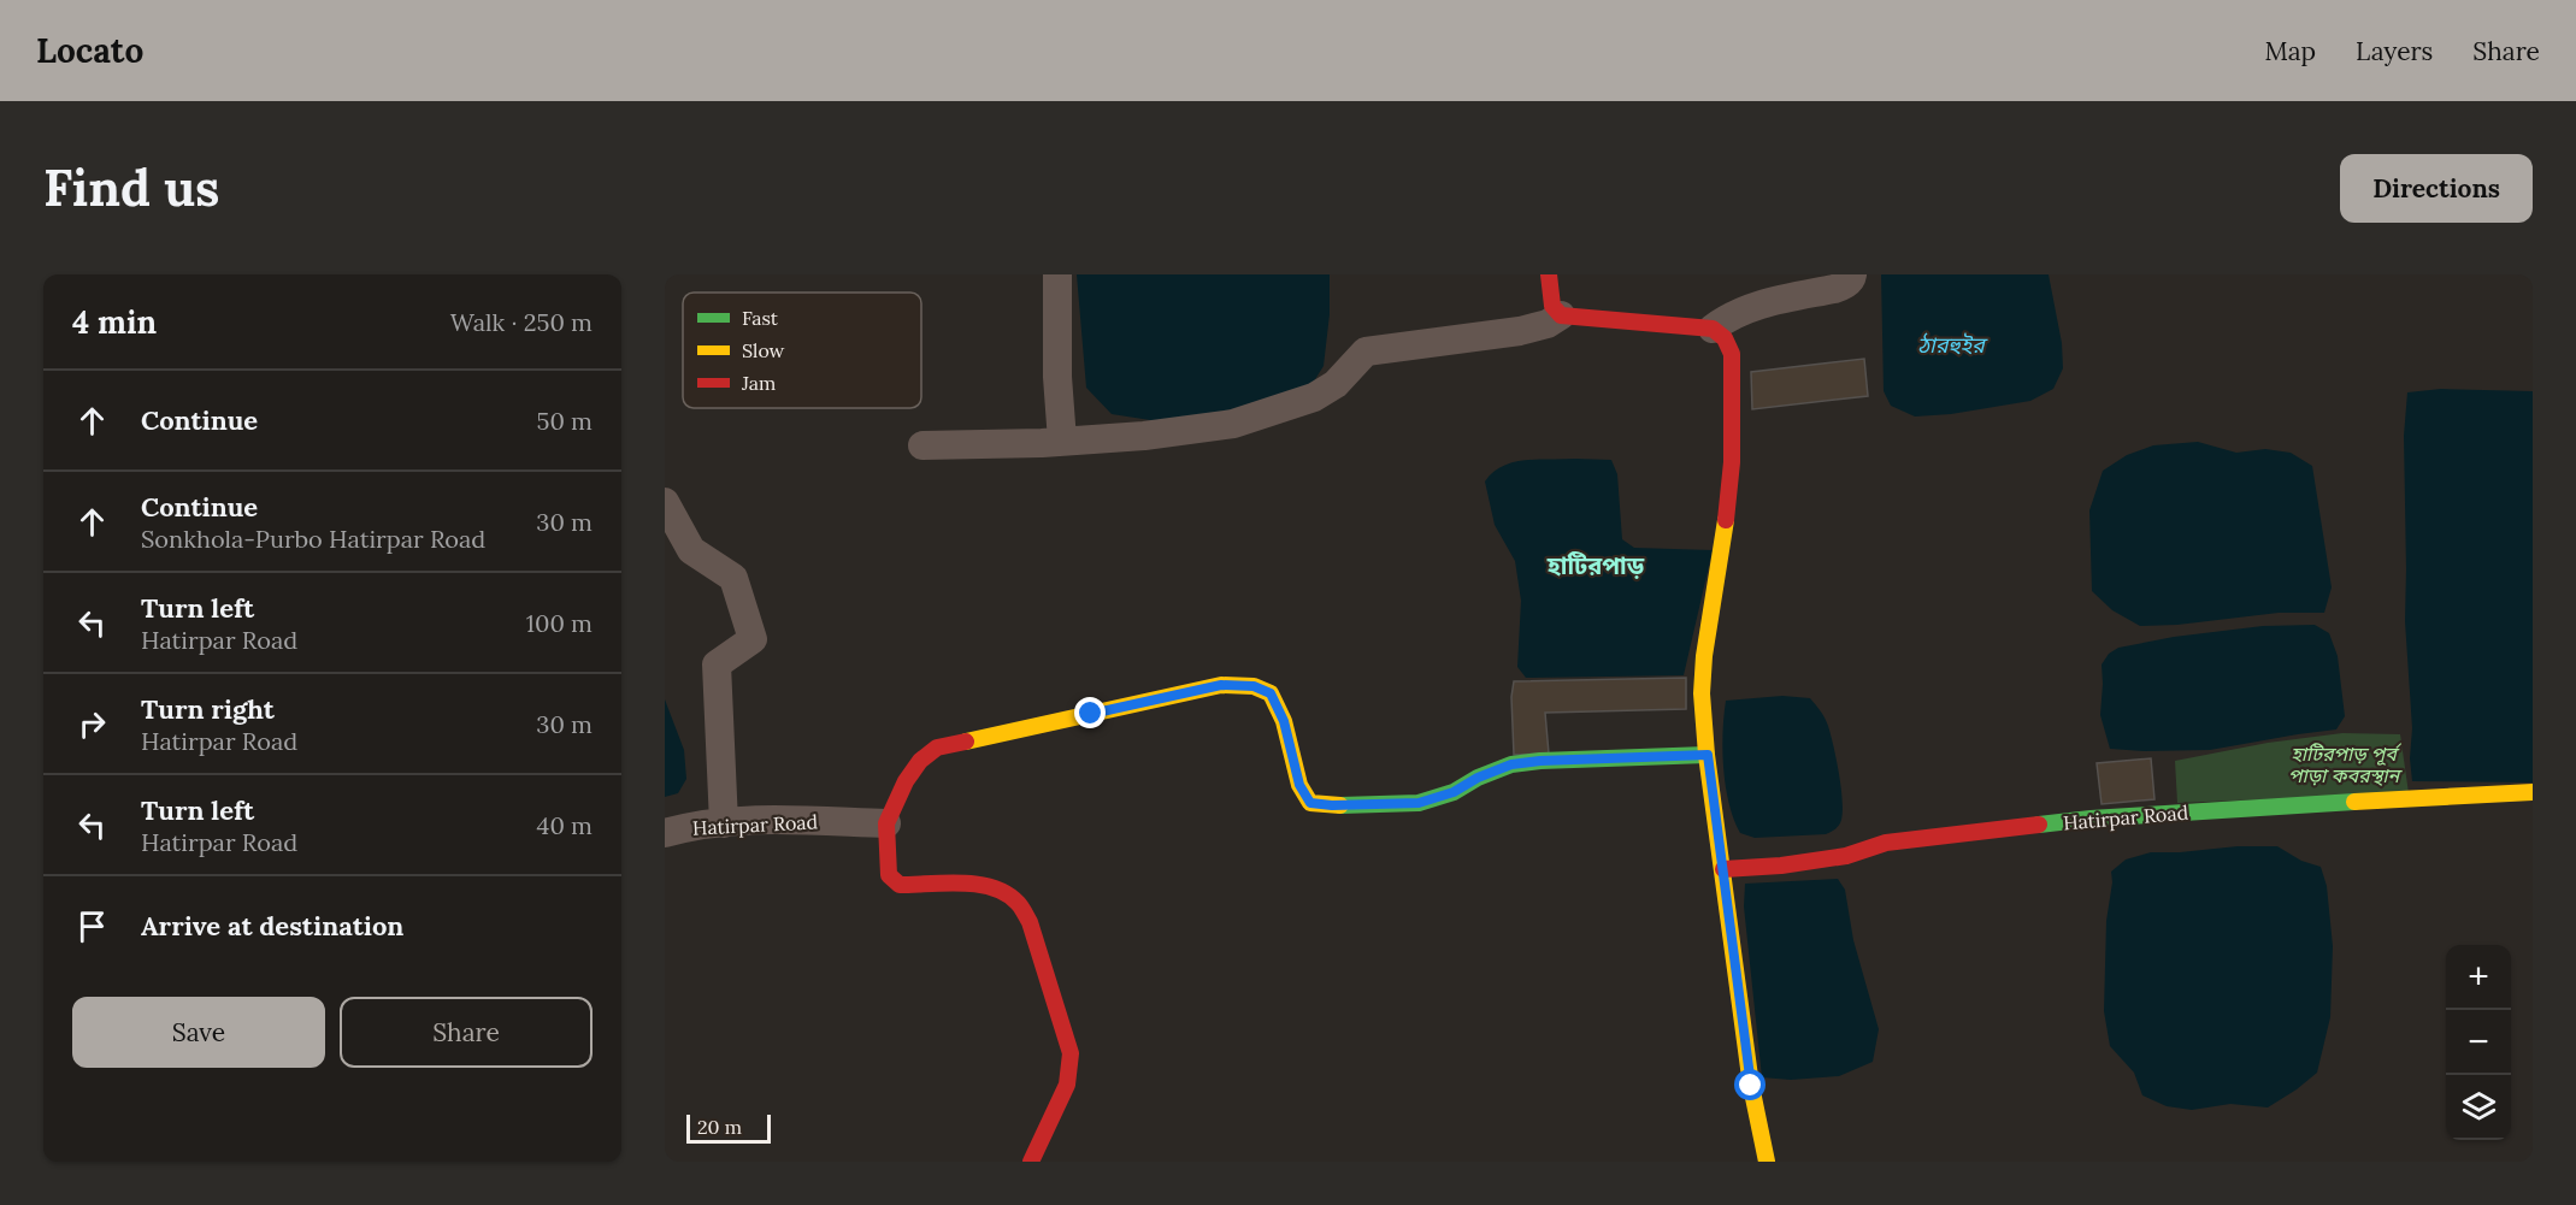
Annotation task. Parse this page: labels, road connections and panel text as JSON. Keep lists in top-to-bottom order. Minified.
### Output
{"streets":{"street":["Hatirpar Road"]},"districts":["হাটিরপাড়"],"water":["ঠারহুইর"],"parks":["হাটিরপাড় পূর্ব পাড়া কবরস্থান"],"legend":["Fast","Slow","Jam"],"scale_bar":"20 m","page":{"header":"Locato","nav":["Map","Layers","Share"],"buttons":["Directions",["Save","Share"]],"title":"Find us","heading":["4 min","Walk · 250 m"],"list":[["Continue","50 m"],["Continue","Sonkhola-Purbo Hatirpar Road","30 m"],["Turn left","Hatirpar Road","100 m"],["Turn right","Hatirpar Road","30 m"],["Turn left","Hatirpar Road","40 m"],"Arrive at destination"],"map_buttons":["+","−"],"scale":"20 m"}}
